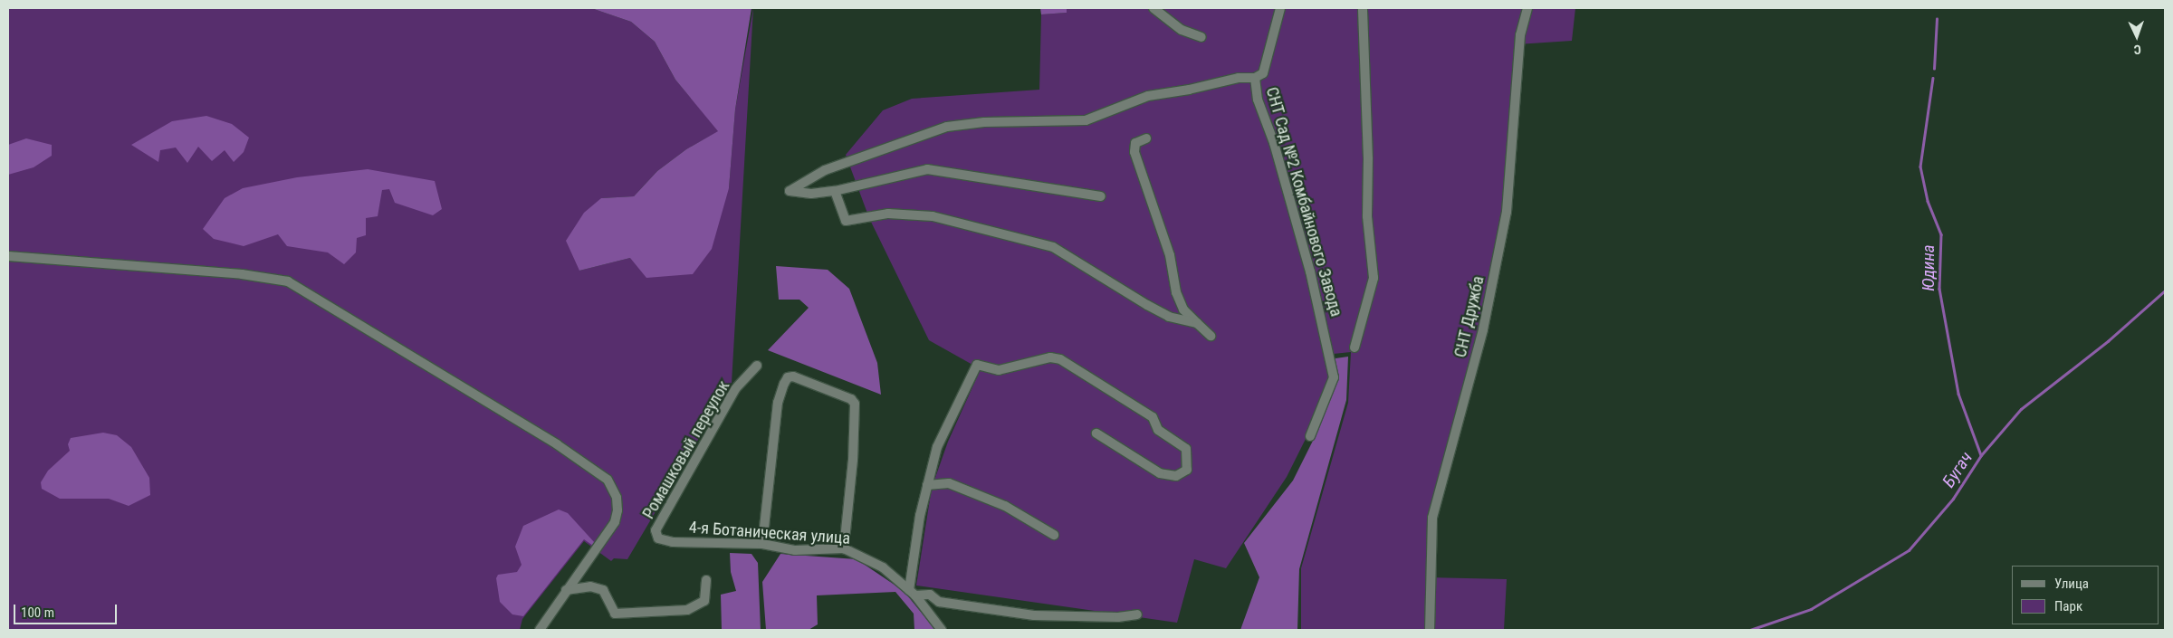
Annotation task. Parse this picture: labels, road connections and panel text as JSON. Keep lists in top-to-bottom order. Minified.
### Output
{"streets":{"street":["СНТ Сад №2 Комбайнового Завода","СНТ Дружба","Ромашковый переулок","4-я Ботаническая улица"]},"crossings":[["Ромашковый переулок","4-я Ботаническая улица"]],"water":["Юдина","Бугач"],"legend":["Улица","Парк"],"scale_bar":"100 m","north":"bottom"}
